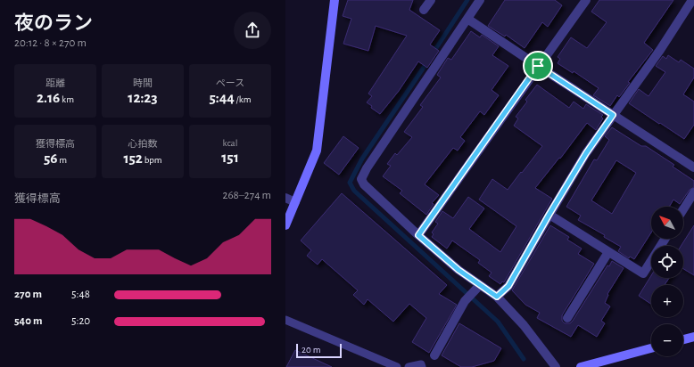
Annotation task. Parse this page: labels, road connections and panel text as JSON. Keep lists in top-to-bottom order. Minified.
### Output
{"scale_bar":"20 m","north":"top left","page":{"heading":["夜のラン","20:12 · 8 × 270 m"],"stats":[["距離","2.16 km"],["時間","12:23"],["ペース","5:44 /km"],["獲得標高","56 m"],["心拍数","152 bpm"],["kcal","151"]],"chart":["獲得標高","268–274 m"],"map_buttons":["+","−"],"list":[{"name":"270 m","note":"5:48"},{"name":"540 m","note":"5:20"}],"scale":"20 m"}}
